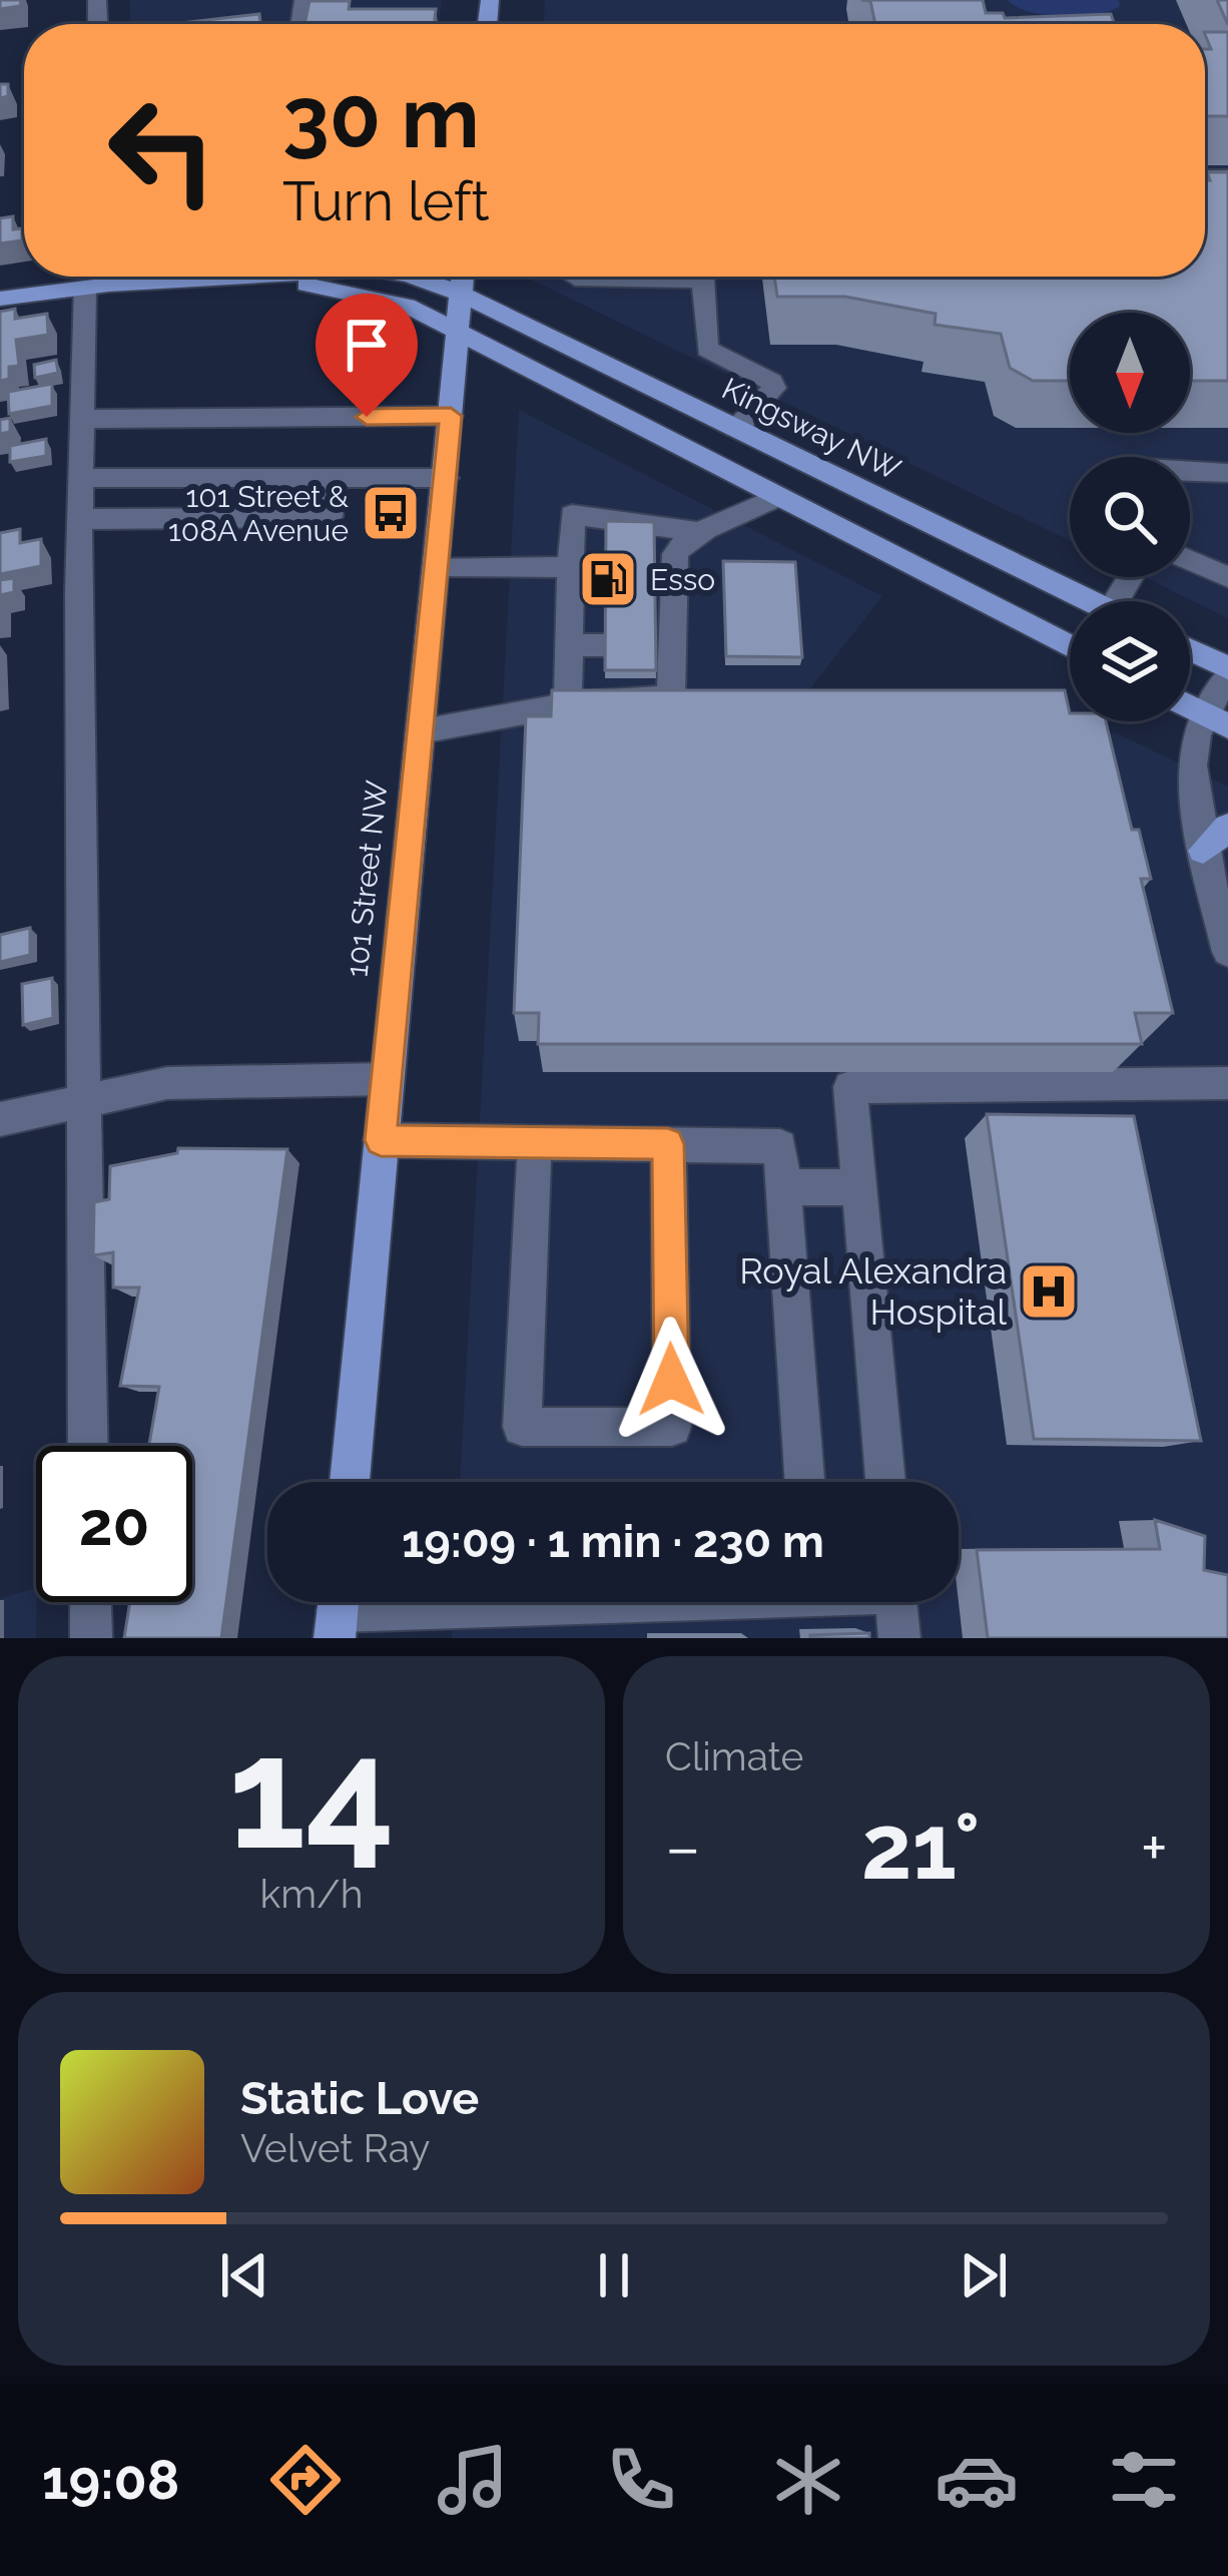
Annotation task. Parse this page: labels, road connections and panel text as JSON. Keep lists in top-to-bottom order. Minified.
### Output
{"streets":{"main road":["Kingsway NW","101 Street NW"]},"crossings":[["Kingsway NW","101 Street NW"]],"places":{"bus stop":["101 Street & 108A Avenue"],"fuel station":["Esso"],"hospital":["Royal Alexandra Hospital"]},"north":"bottom","page":{"turn":["30 m","Turn left"],"limit":"20","trip":"19:09 · 1 min · 230 m","tile":[["14","km/h"],"Climate"],"heat":["−","21°","+"],"song":["Static Love","Velvet Ray"],"tabs":"19:08"}}
